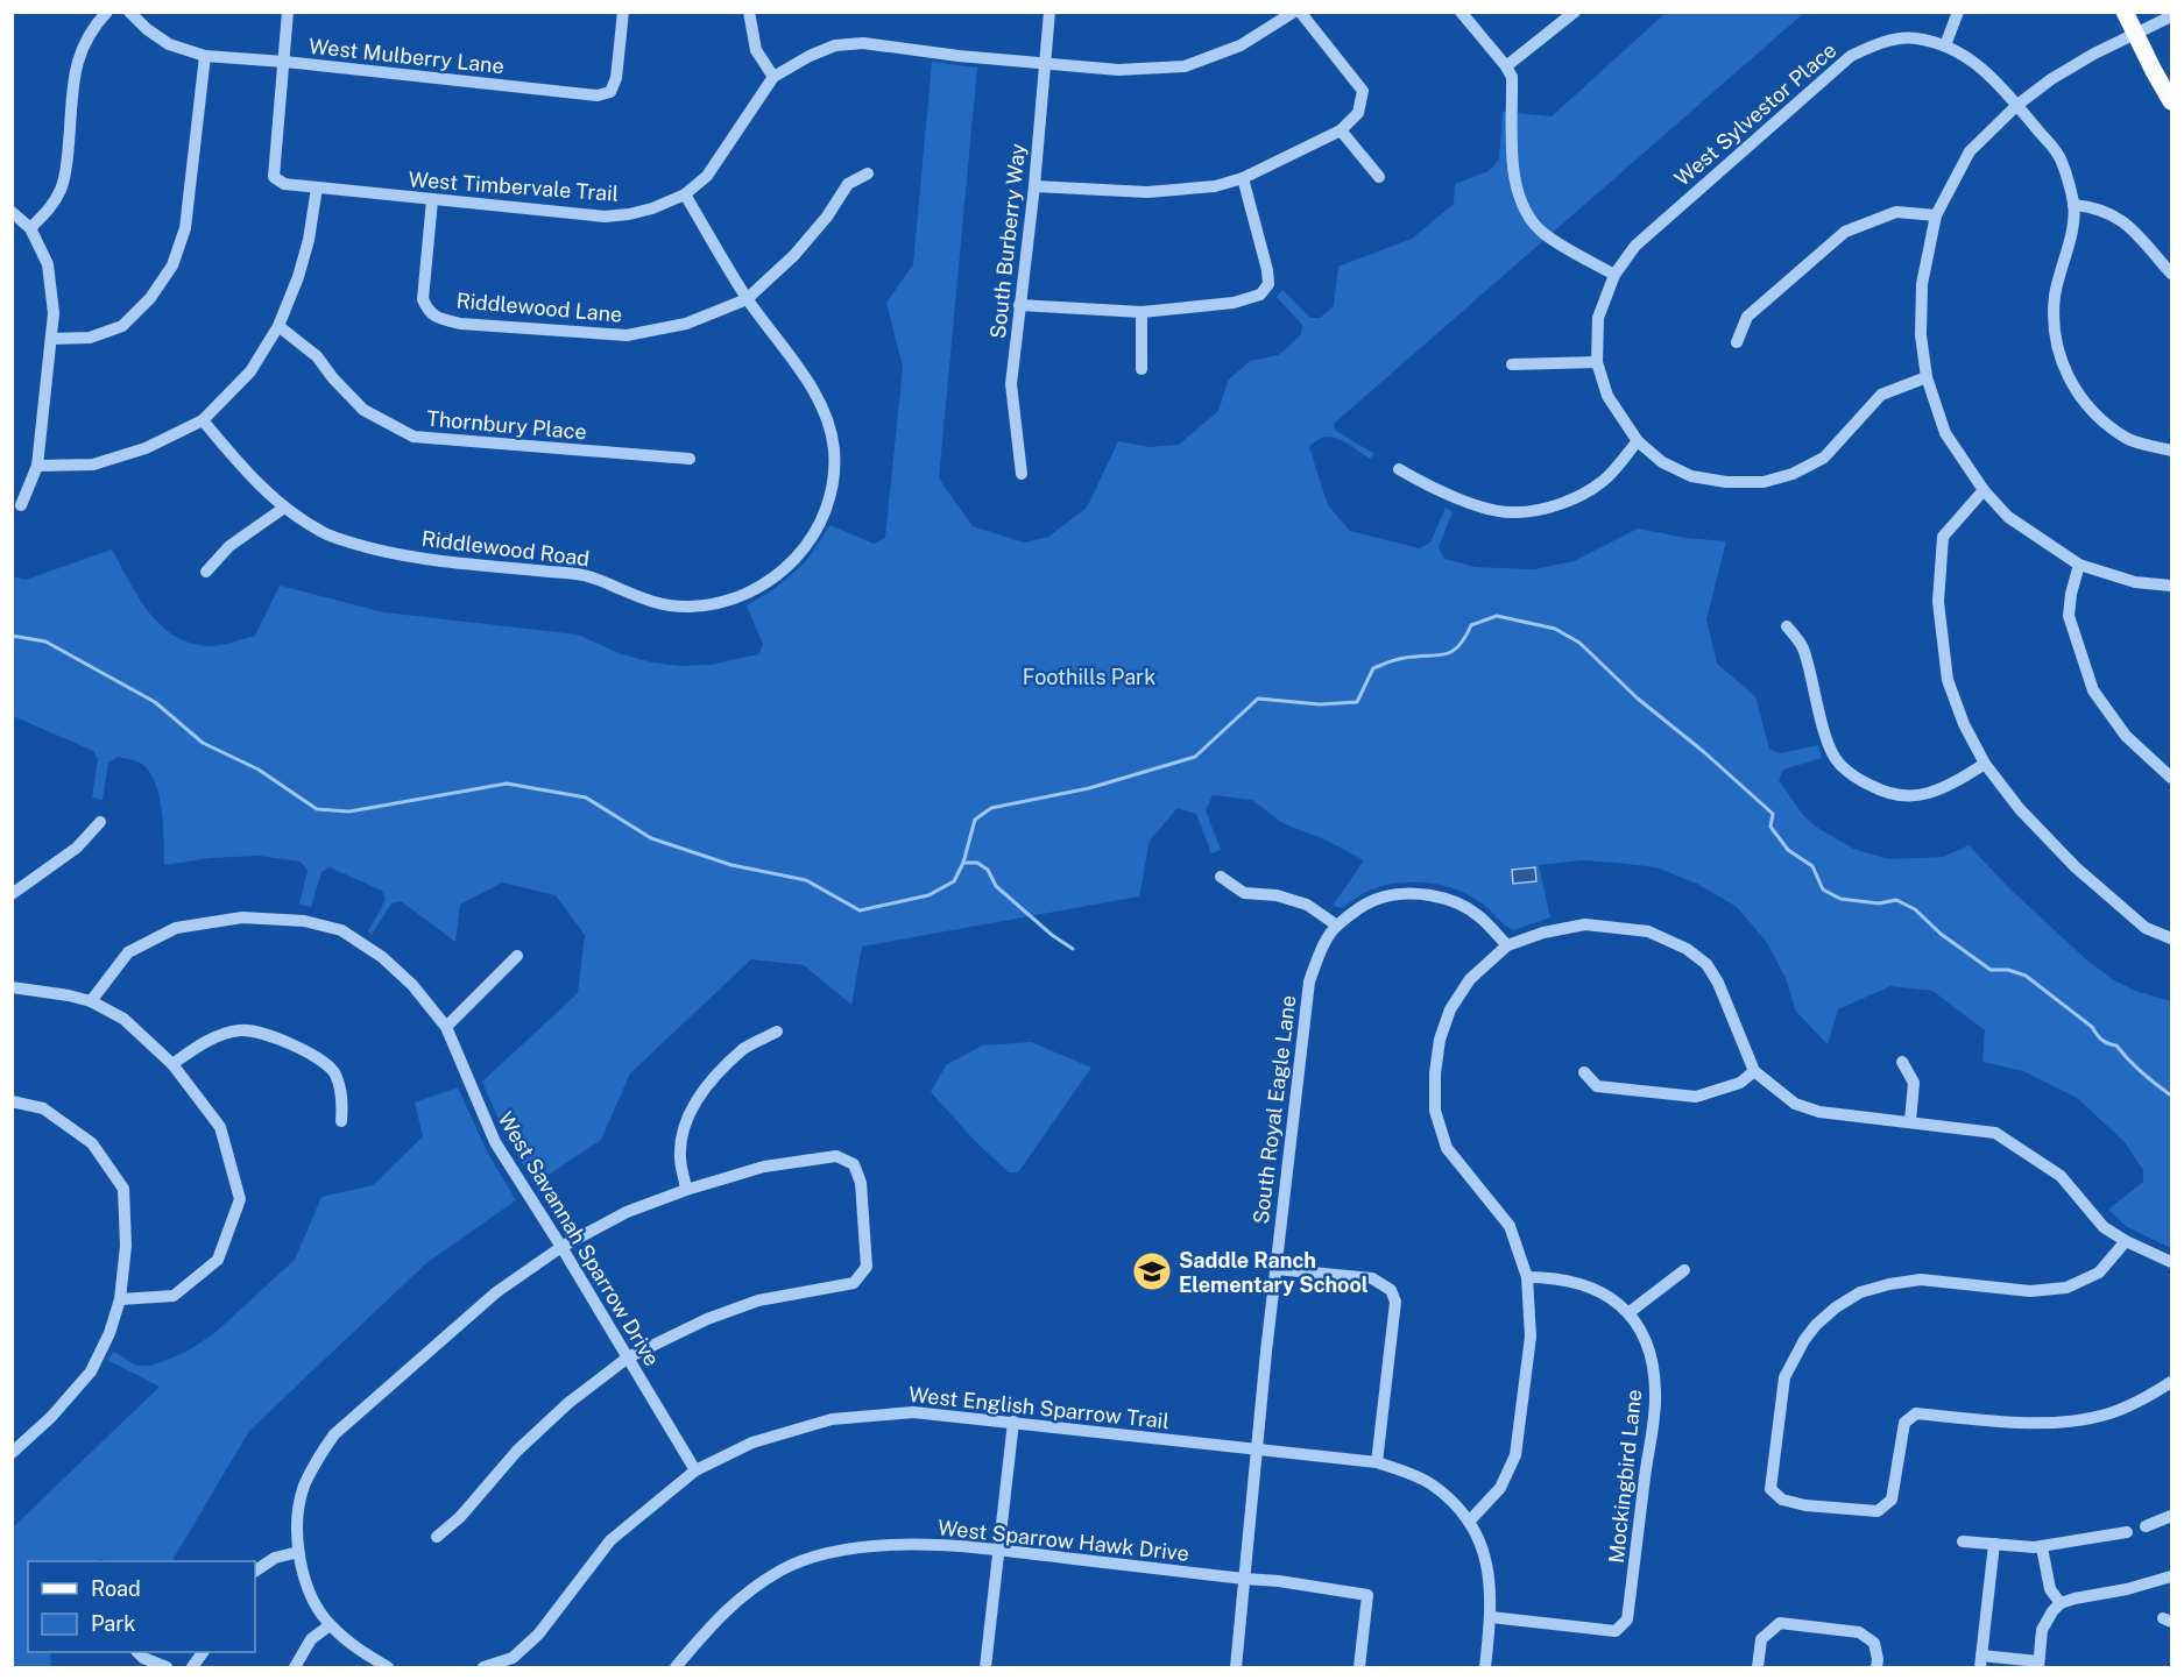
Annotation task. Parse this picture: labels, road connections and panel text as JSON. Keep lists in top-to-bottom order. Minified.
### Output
{"streets":{"street":["West Mulberry Lane","West Sylvestor Place","West Timbervale Trail","South Burberry Way","Riddlewood Lane","Thornbury Place","Riddlewood Road","South Royal Eagle Lane","West Savannah Sparrow Drive","West English Sparrow Trail","Mockingbird Lane","West Sparrow Hawk Drive"]},"crossings":[["West Mulberry Lane","West Timbervale Trail"],["West Timbervale Trail","South Burberry Way"],["West Timbervale Trail","Riddlewood Lane"],["West Timbervale Trail","Riddlewood Road"],["Riddlewood Lane","Riddlewood Road"],["South Royal Eagle Lane","West English Sparrow Trail"],["South Royal Eagle Lane","West Sparrow Hawk Drive"],["West Savannah Sparrow Drive","West English Sparrow Trail"],["West English Sparrow Trail","Mockingbird Lane"]],"parks":["Foothills Park"],"places":{"school or university":["Saddle Ranch Elementary School"]},"legend":["Road","Park"]}
